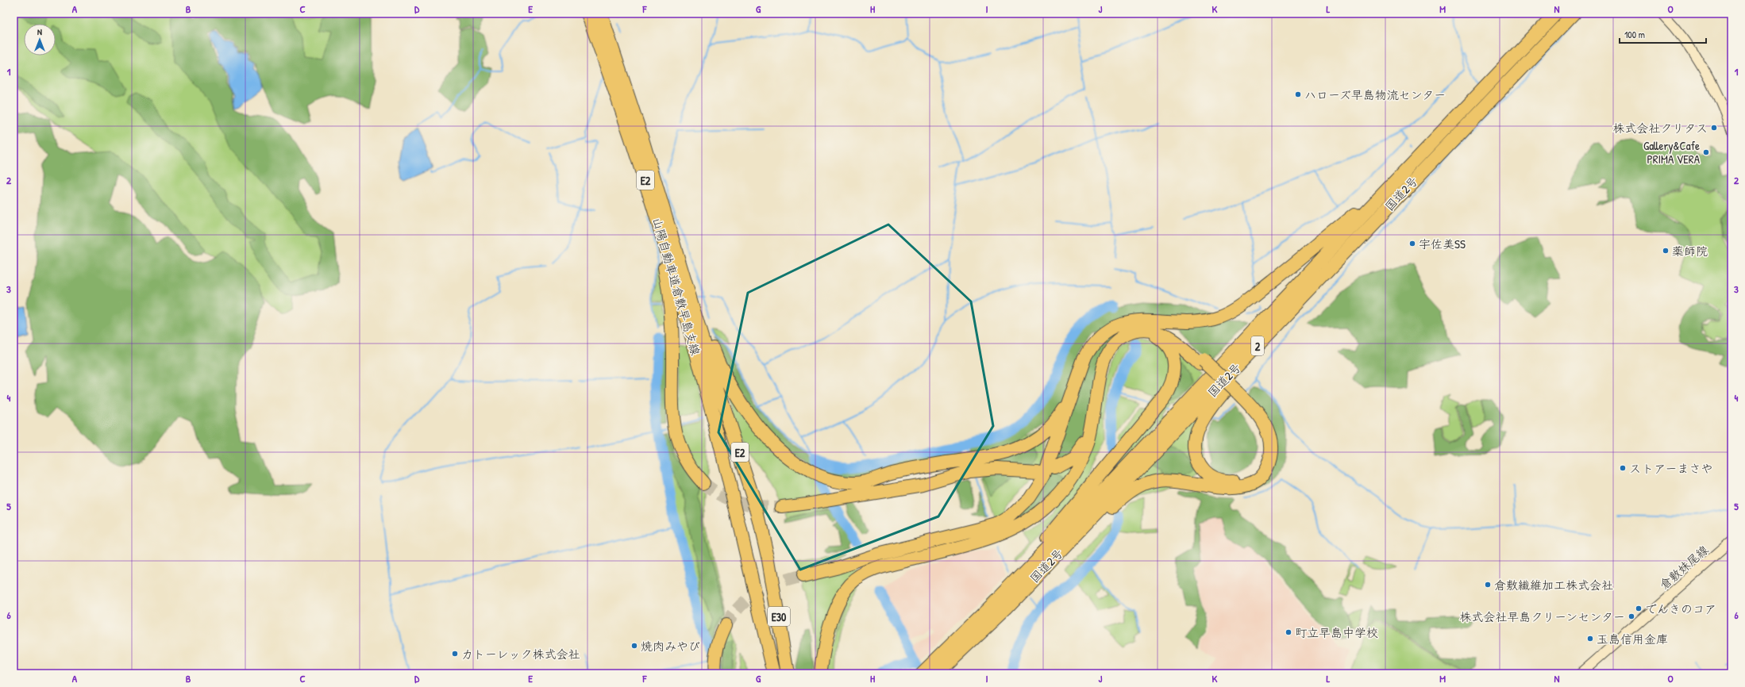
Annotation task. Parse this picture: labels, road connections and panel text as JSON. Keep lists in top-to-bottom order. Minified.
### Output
{"streets":{"highway":["E2","国道2号","山陽自動車道倉敷早島支線","2","E30"],"main road":["倉敷妹尾線"]},"crossings":[["山陽自動車道倉敷早島支線","E30"]],"places":["ハローズ早島物流センター","株式会社クリタス","Gallery&Cafe PRIMA VERA","宇佐美SS","薬師院","ストアーまさや","倉敷繊維加工株式会社","でんきのコア","株式会社早島クリーンセンター","町立早島中学校","玉島信用金庫","焼肉みやび","カトーレック株式会社"],"scale_bar":"100 m","north":"top","grid":{"columns":["A","B","C","D","E","F","G","H","I","J","K","L","M","N","O"],"rows":["1","2","3","4","5","6"]}}
